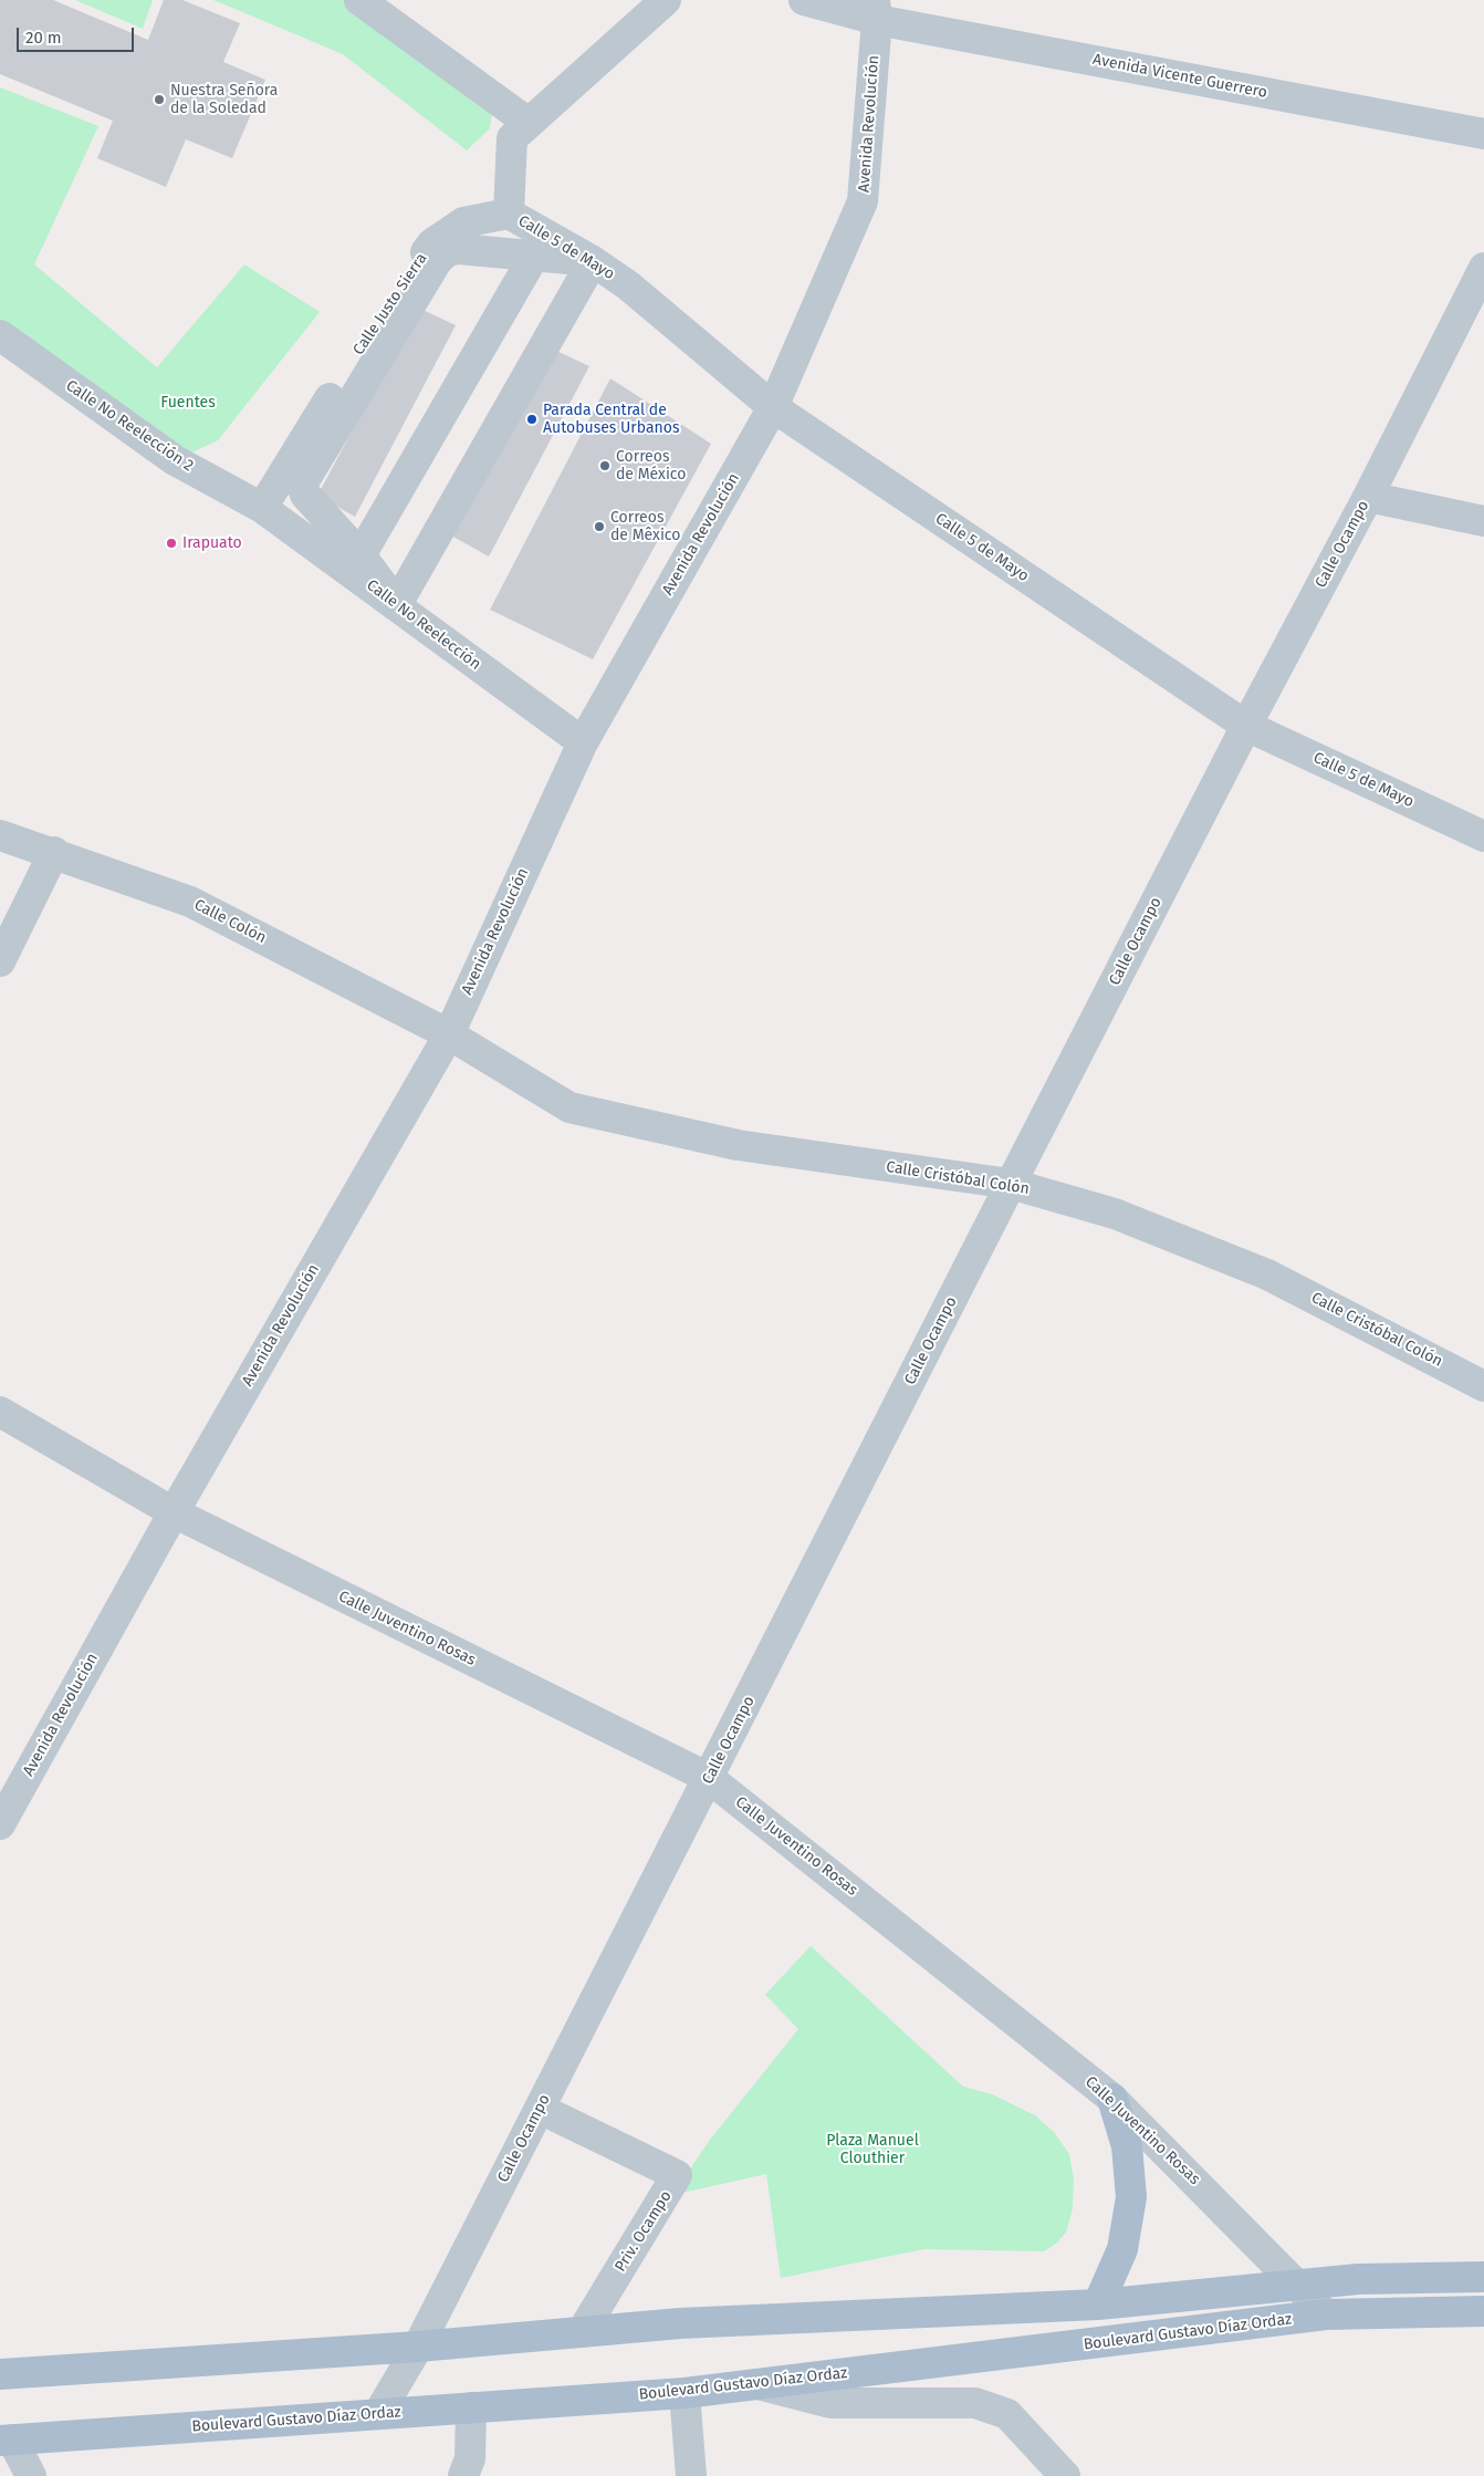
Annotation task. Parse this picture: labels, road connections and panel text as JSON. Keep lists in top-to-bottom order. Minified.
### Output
{"streets":{"main road":["Boulevard Gustavo Díaz Ordaz"],"street":["Avenida Vicente Guerrero","Avenida Revolución","Calle 5 de Mayo","Calle Justo Sierra","Calle No Reelección 2","Calle Ocampo","Calle No Reelección","Calle Colón","Calle Cristóbal Colón","Calle Juventino Rosas","Priv. Ocampo"]},"crossings":[["Avenida Vicente Guerrero","Avenida Revolución"],["Avenida Revolución","Calle 5 de Mayo"],["Avenida Revolución","Calle No Reelección"],["Avenida Revolución","Calle Colón"],["Avenida Revolución","Calle Cristóbal Colón"],["Avenida Revolución","Calle Juventino Rosas"],["Calle 5 de Mayo","Calle Justo Sierra"],["Calle 5 de Mayo","Calle Ocampo"],["Calle Justo Sierra","Calle No Reelección 2"],["Calle Justo Sierra","Calle No Reelección"],["Calle No Reelección 2","Calle No Reelección"],["Calle Ocampo","Calle Cristóbal Colón"],["Calle Ocampo","Calle Juventino Rosas"],["Calle Ocampo","Priv. Ocampo"],["Calle Ocampo","Boulevard Gustavo Díaz Ordaz"],["Calle Colón","Calle Cristóbal Colón"],["Calle Juventino Rosas","Boulevard Gustavo Díaz Ordaz"]],"parks":["Fuentes","Plaza Manuel Clouthier"],"places":["Nuestra Señora de la Soledad","Parada Central de Autobuses Urbanos","Correos de México","Correos de Mêxico","Irapuato"],"scale_bar":"20 m"}
